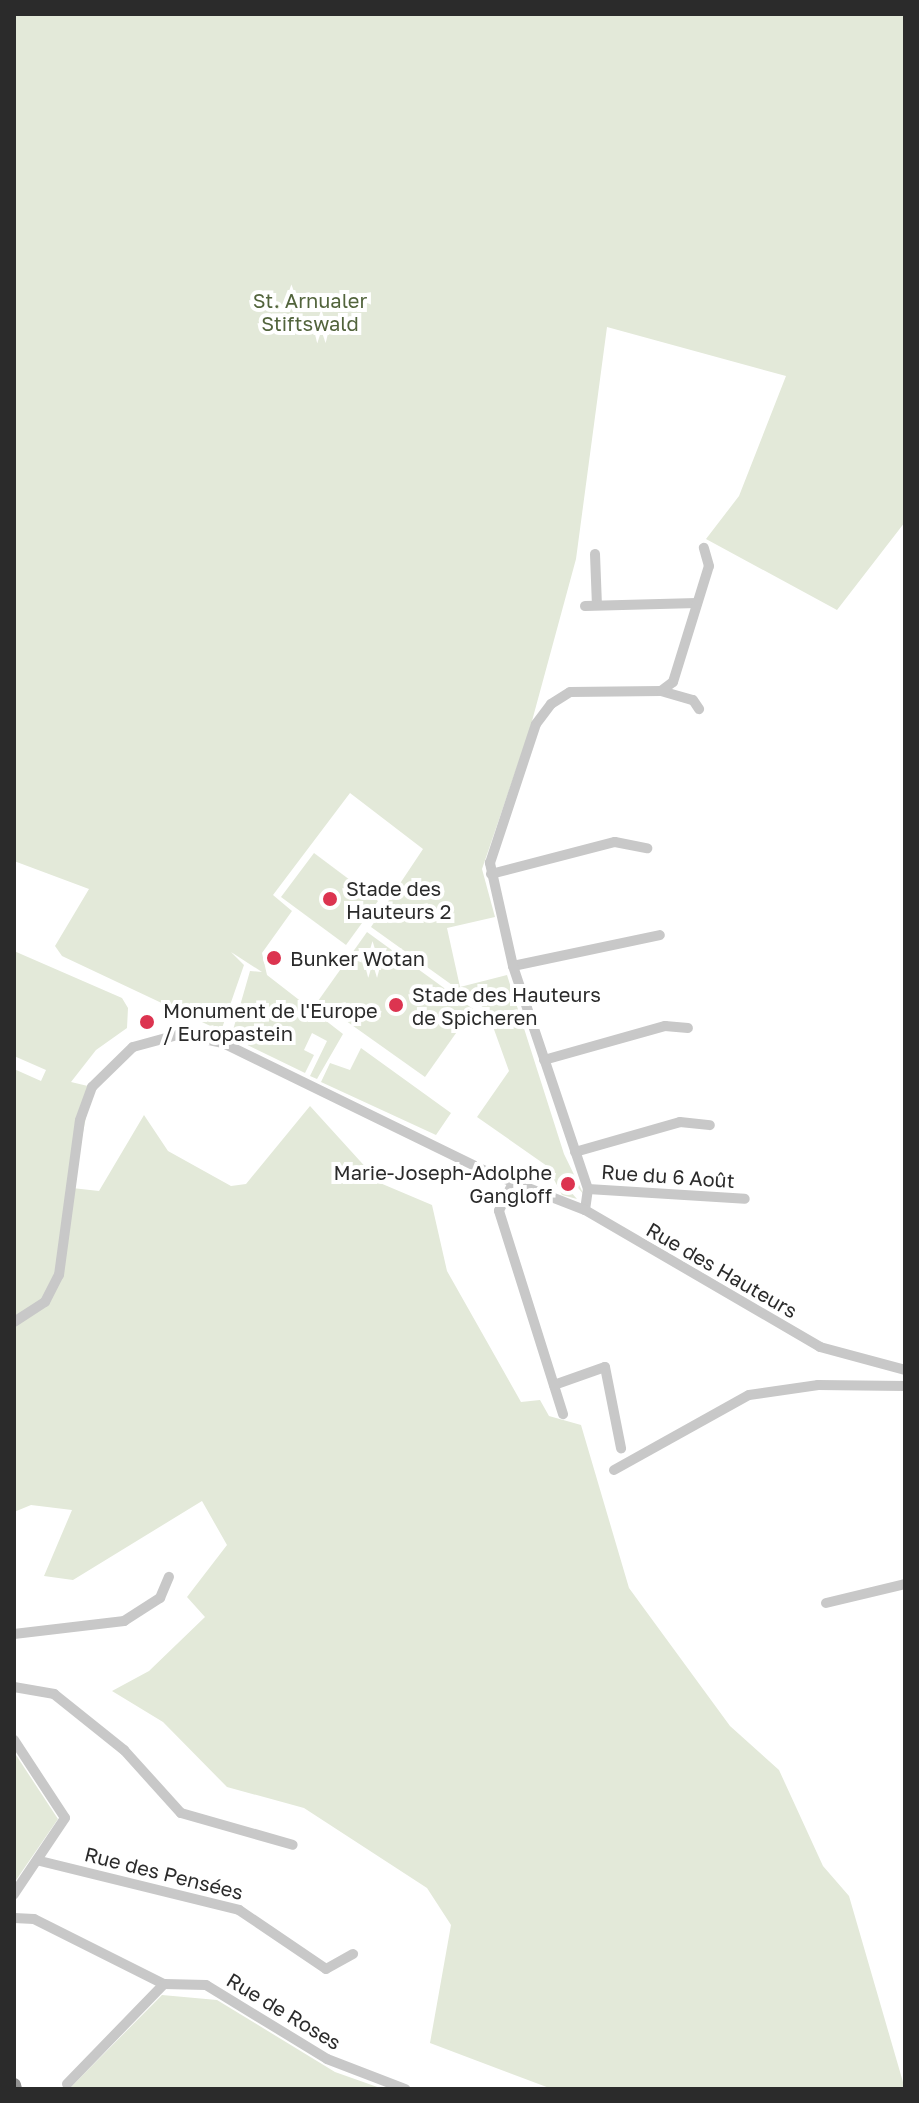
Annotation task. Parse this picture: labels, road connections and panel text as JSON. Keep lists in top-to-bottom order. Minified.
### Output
{"streets":{"street":["Rue du 6 Août","Rue des Hauteurs","Rue des Pensées","Rue de Roses"]},"parks":["St. Arnualer Stiftswald"],"places":["Stade des Hauteurs 2","Bunker Wotan","Stade des Hauteurs de Spicheren","Monument de l'Europe / Europastein","Marie-Joseph-Adolphe Gangloff"]}
